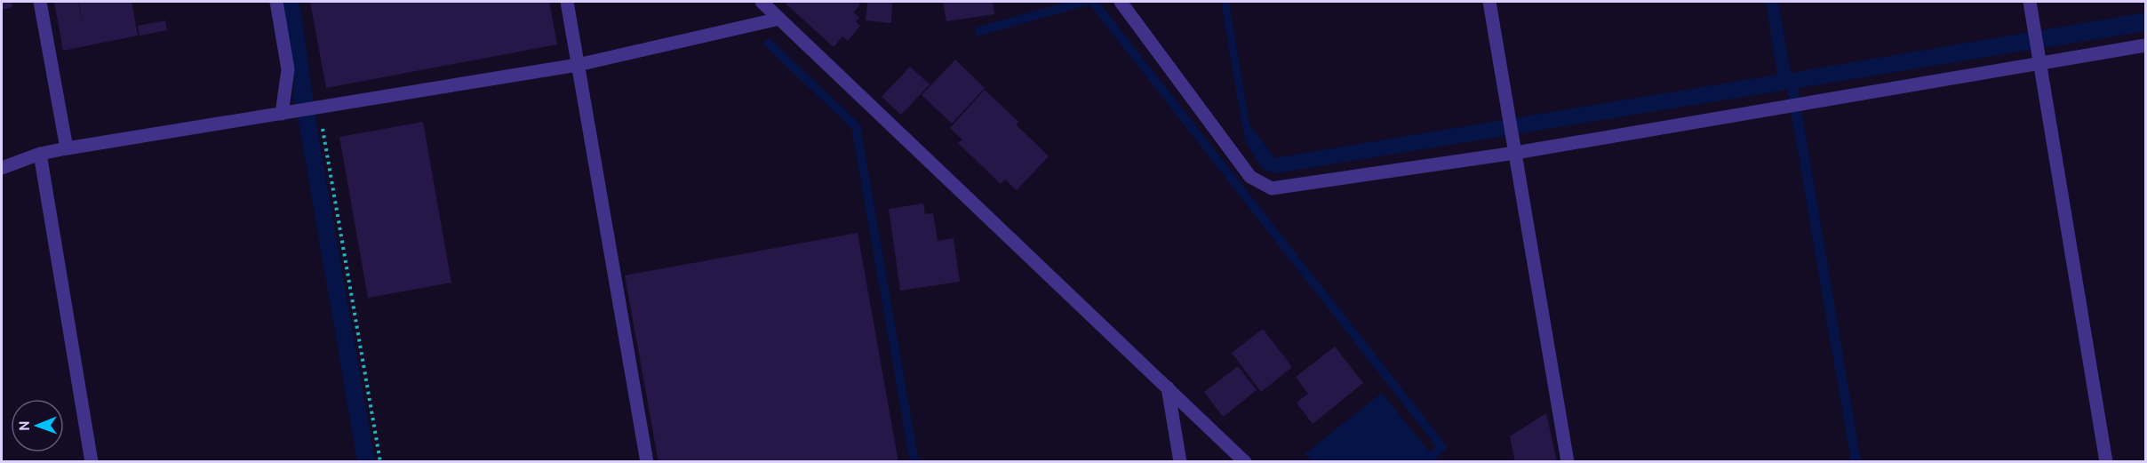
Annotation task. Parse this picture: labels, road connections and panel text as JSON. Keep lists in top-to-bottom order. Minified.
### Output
{"north":"left"}
